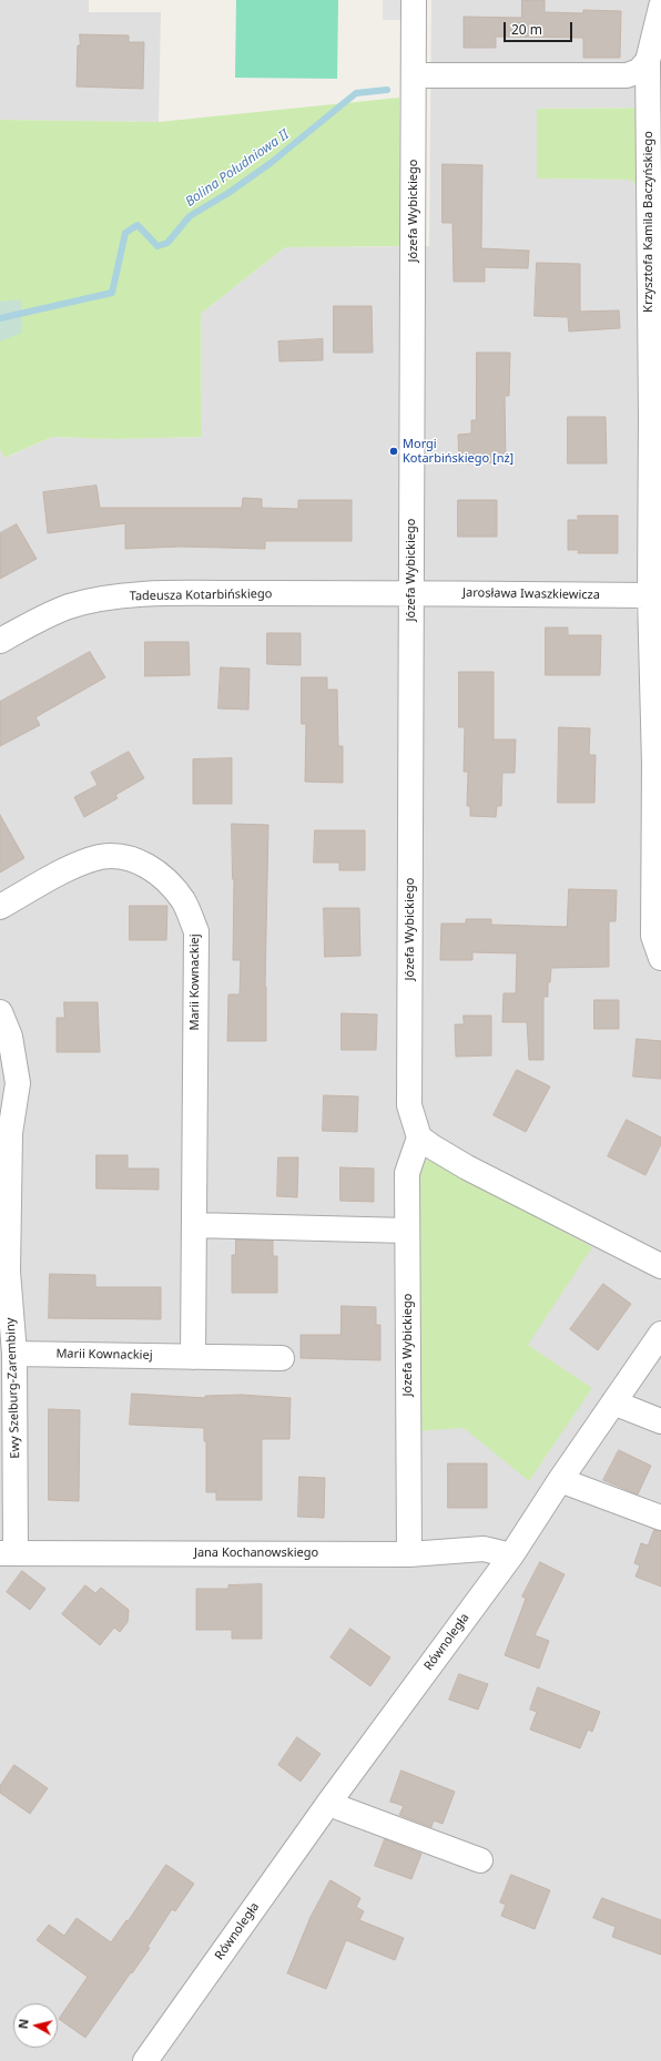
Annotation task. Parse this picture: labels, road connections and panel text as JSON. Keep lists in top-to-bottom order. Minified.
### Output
{"streets":{"street":["Józefa Wybickiego","Krzysztofa Kamila Baczyńskiego","Jarosława Iwaszkiewicza","Tadeusza Kotarbińskiego","Marii Kownackiej","Ewy Szelburg-Zarembiny","Jana Kochanowskiego","Równoległa"]},"crossings":[["Józefa Wybickiego","Jarosława Iwaszkiewicza"],["Józefa Wybickiego","Tadeusza Kotarbińskiego"],["Józefa Wybickiego","Jana Kochanowskiego"],["Krzysztofa Kamila Baczyńskiego","Jarosława Iwaszkiewicza"],["Jarosława Iwaszkiewicza","Tadeusza Kotarbińskiego"],["Marii Kownackiej","Ewy Szelburg-Zarembiny"],["Ewy Szelburg-Zarembiny","Jana Kochanowskiego"],["Jana Kochanowskiego","Równoległa"]],"water":["Bolina Południowa II"],"places":["Morgi Kotarbińskiego [nż]"],"scale_bar":"20 m","north":"left"}
